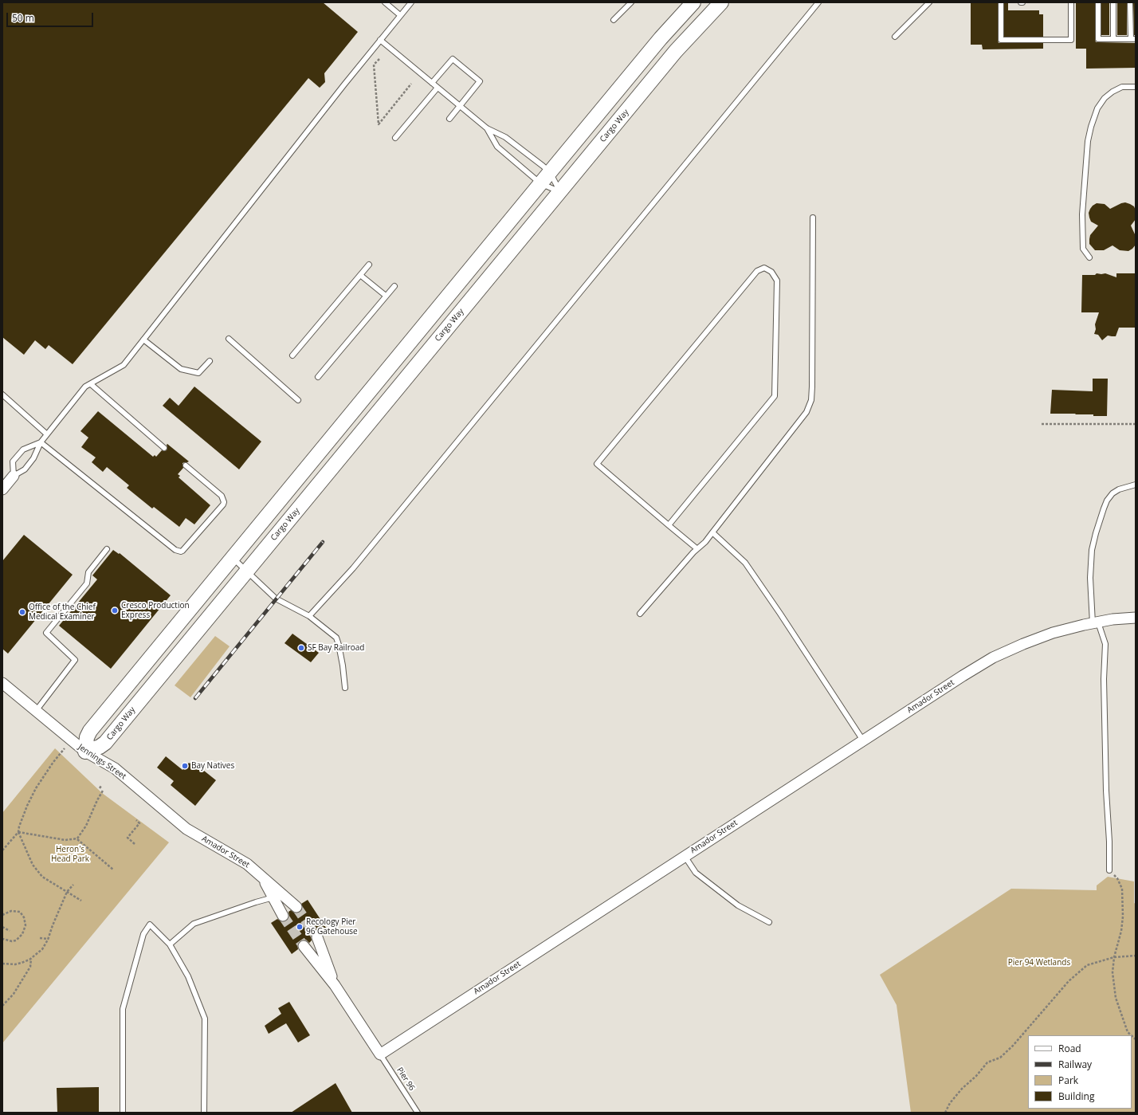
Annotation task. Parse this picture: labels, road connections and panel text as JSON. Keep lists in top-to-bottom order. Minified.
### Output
{"streets":{"main road":["Cargo Way"],"street":["Amador Street","Jennings Street"],"lane":["Pier 96"]},"crossings":[["Cargo Way","Jennings Street"],["Amador Street","Jennings Street"],["Amador Street","Pier 96"]],"parks":["Heron's Head Park","Pier 94 Wetlands"],"places":["Cresco Production Express","Office of the Chief Medical Examiner","SF Bay Railroad","Bay Natives","Recology Pier 96 Gatehouse"],"legend":["Road","Railway","Park","Building"],"scale_bar":"50 m"}
